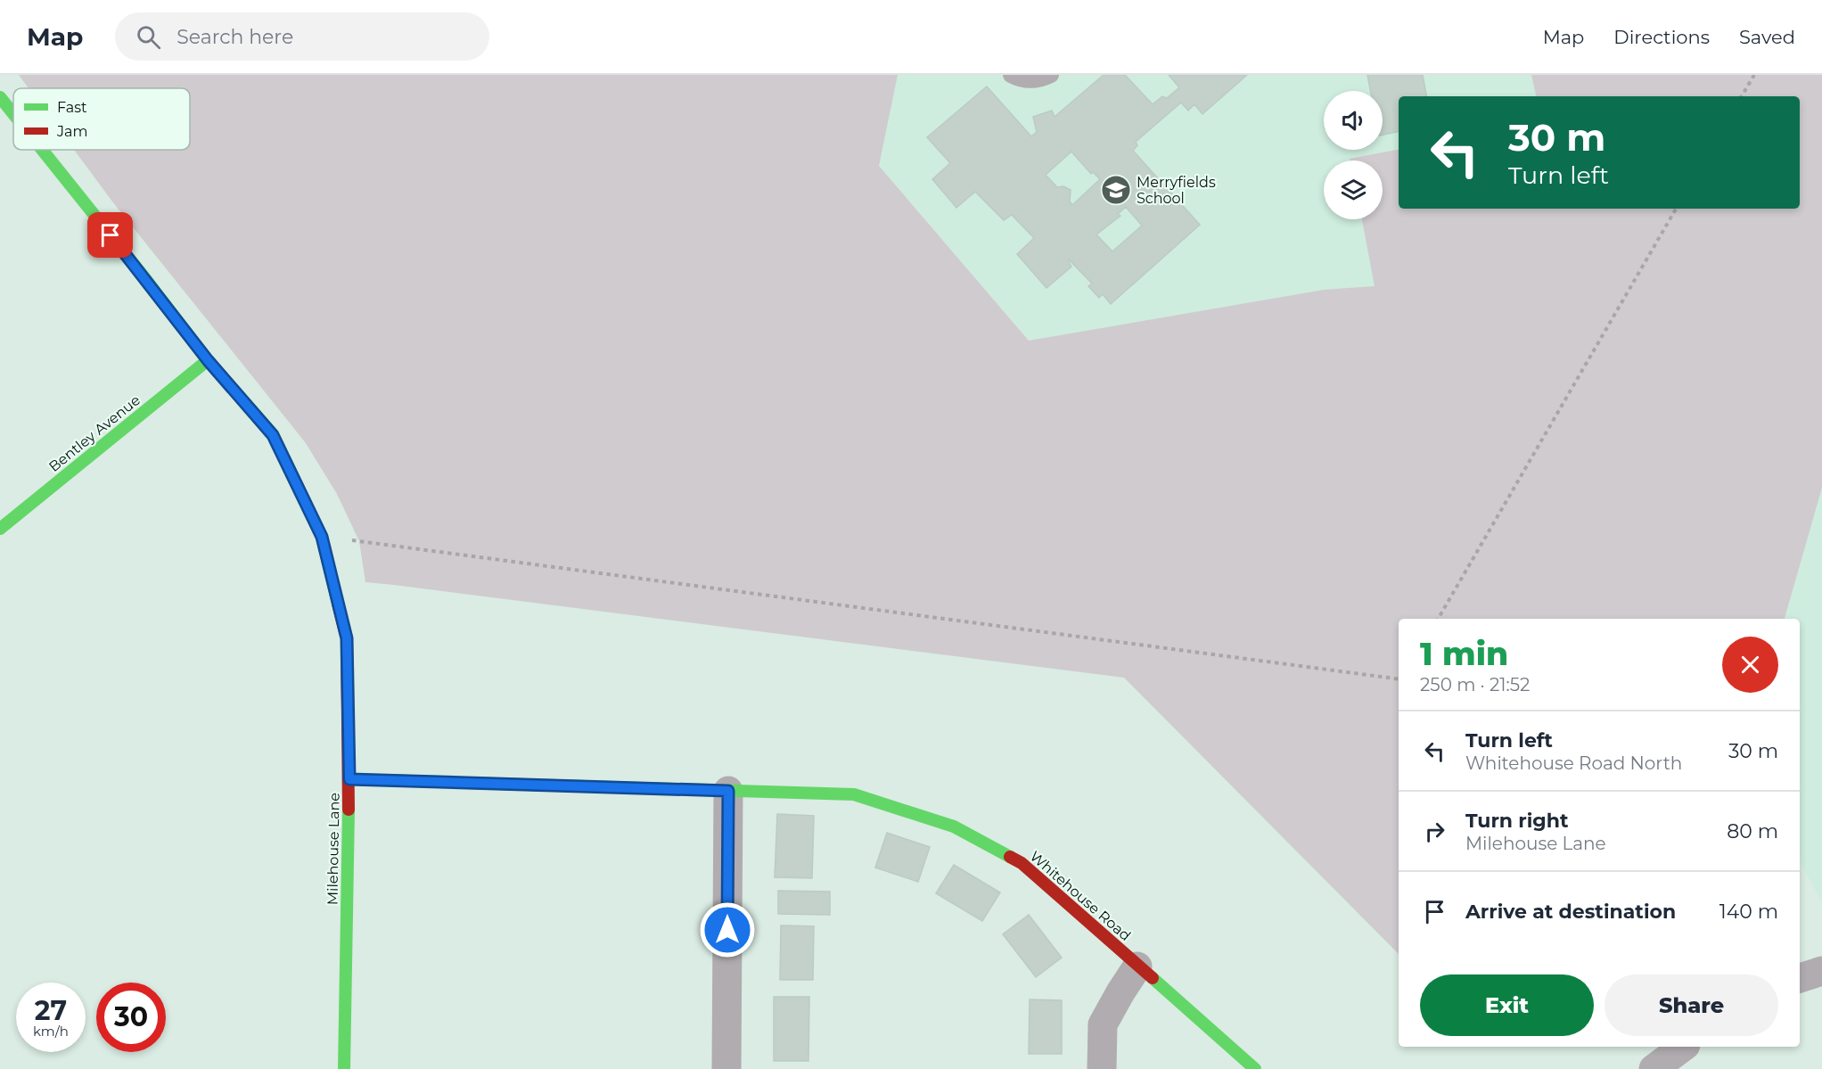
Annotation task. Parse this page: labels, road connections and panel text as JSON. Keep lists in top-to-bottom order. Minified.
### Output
{"streets":{"street":["Bentley Avenue","Milehouse Lane","Whitehouse Road"]},"crossings":[["Bentley Avenue","Milehouse Lane"],["Milehouse Lane","Whitehouse Road"]],"places":{"school or university":["Merryfields School"]},"legend":["Fast","Jam"],"page":{"header":"Map","search":"Search here","nav":["Map","Directions","Saved"],"turn":["30 m","Turn left"],"heading":["1 min","250 m · 21:52"],"list":[{"name":"Turn left","note":"Whitehouse Road North","value":"30 m"},{"name":"Turn right","note":"Milehouse Lane","value":"80 m"},{"name":"Arrive at destination","value":"140 m"}],"buttons":["Exit","Share"],"speed":"27 km/h","limit":"30"}}
